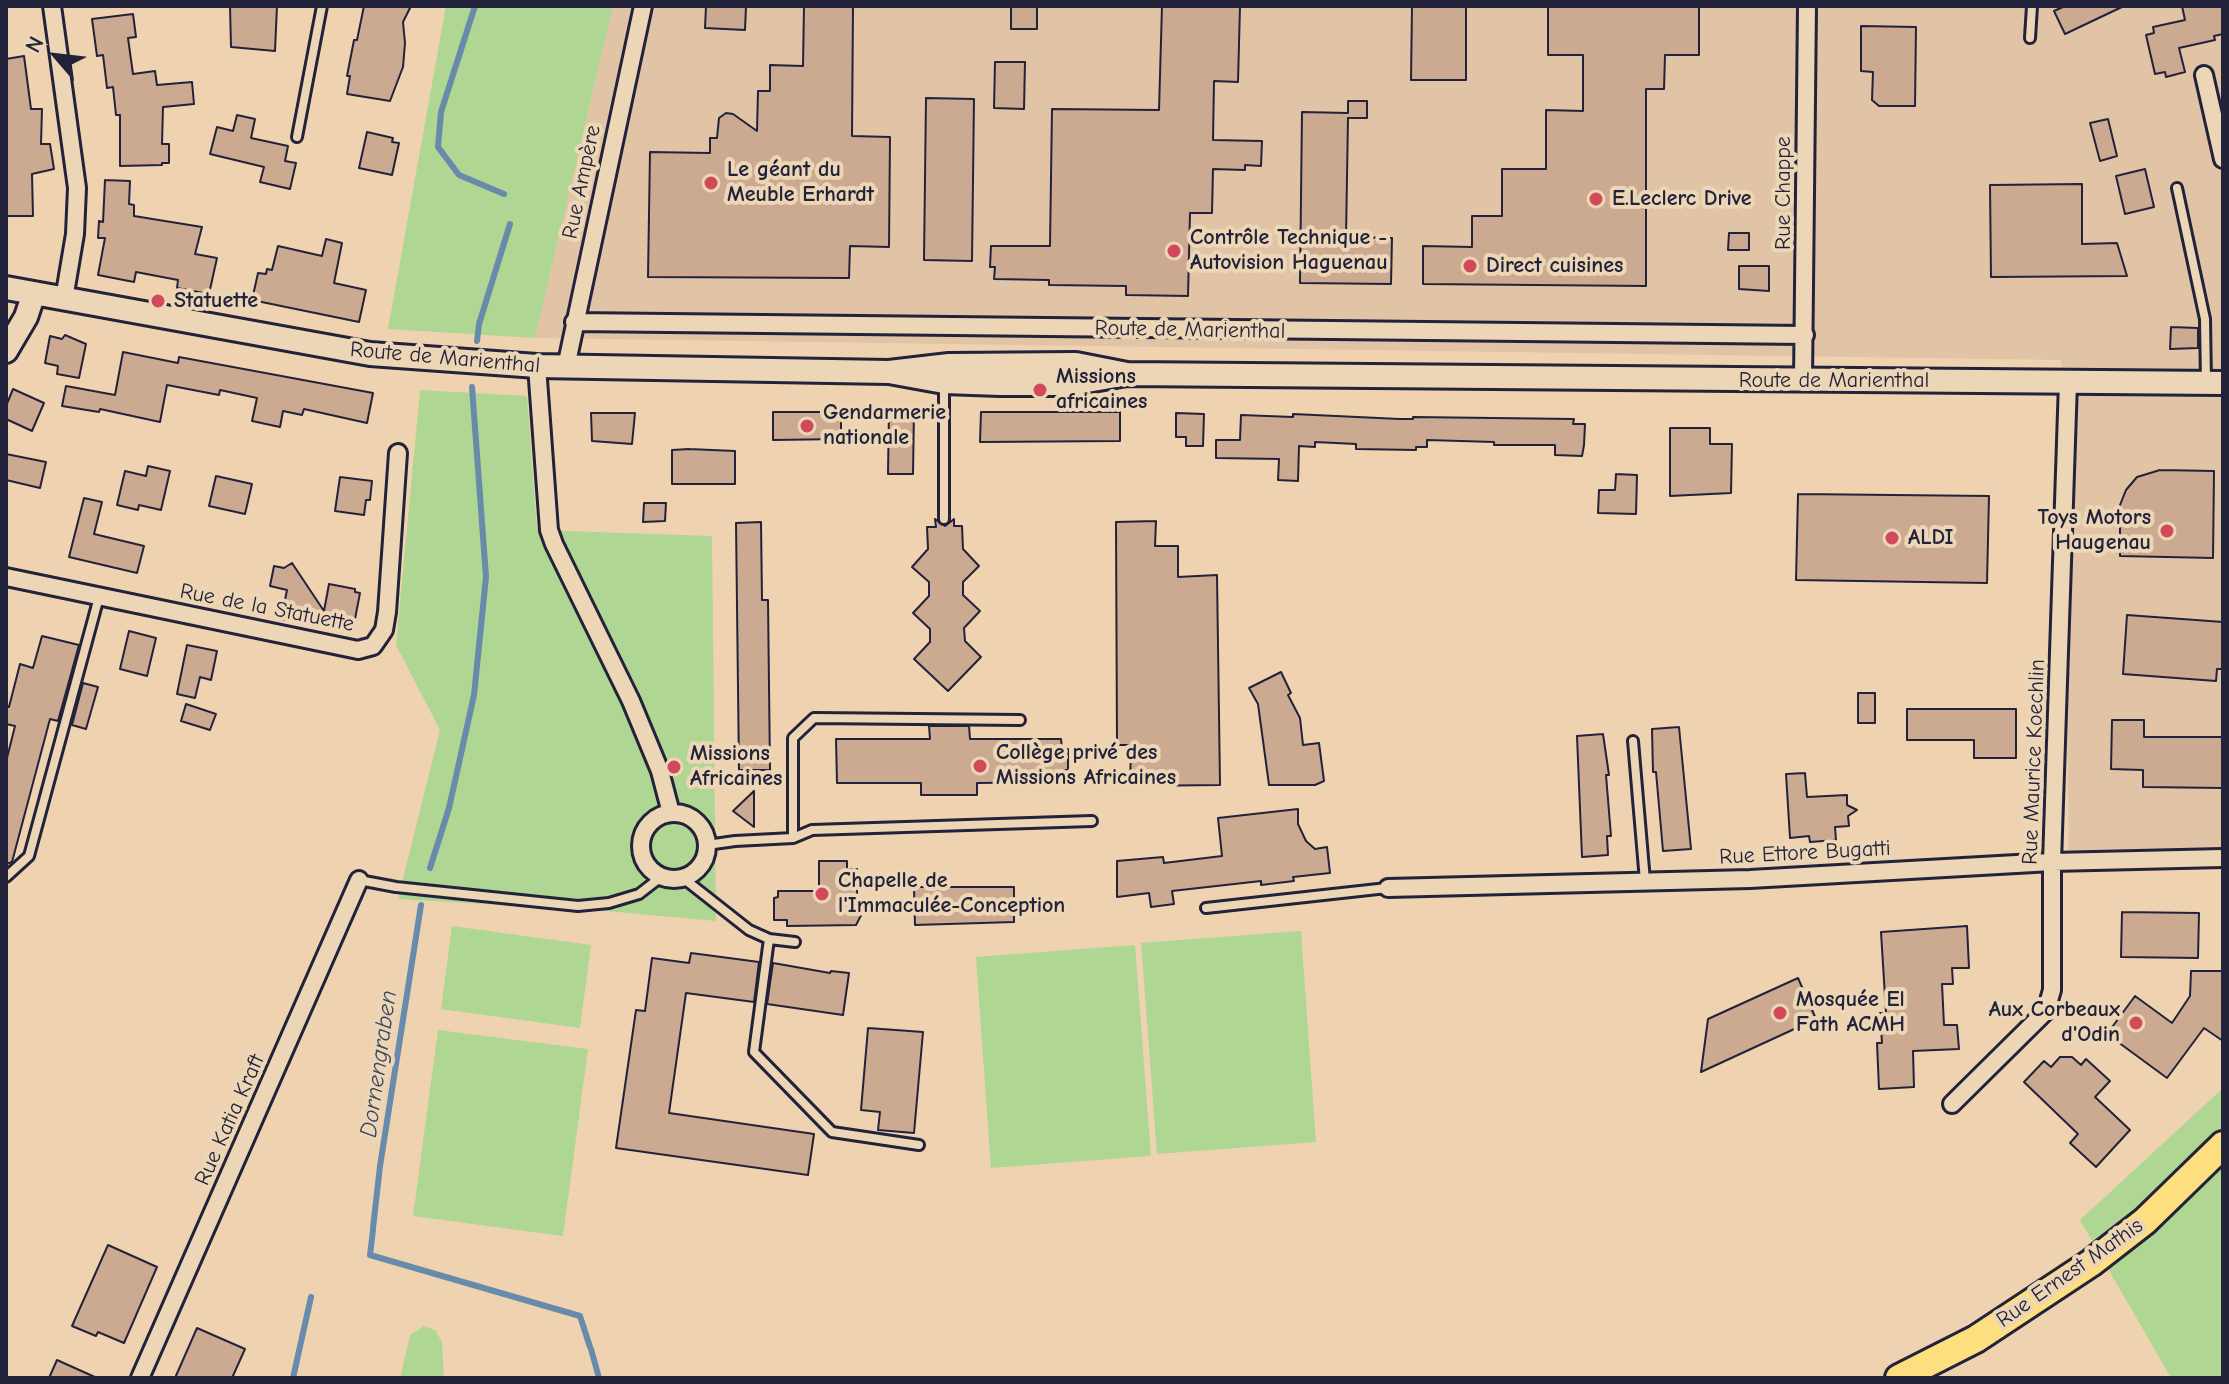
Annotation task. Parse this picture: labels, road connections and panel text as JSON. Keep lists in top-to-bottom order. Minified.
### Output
{"streets":{"main road":["Rue Ernest Mathis"],"street":["Rue Ampère","Rue Chappe","Route de Marienthal","Rue de la Statuette","Rue Maurice Koechlin","Rue Ettore Bugatti","Rue Katia Kraft"]},"crossings":[["Rue Ampère","Route de Marienthal"],["Rue Chappe","Route de Marienthal"],["Route de Marienthal","Rue Maurice Koechlin"],["Rue Maurice Koechlin","Rue Ettore Bugatti"]],"water":["Dornengraben"],"places":["Le géant du Meuble Erhardt","E.Leclerc Drive","Contrôle Technique - Autovision Haguenau","Direct cuisines","Statuette","Missions africaines","Gendarmerie nationale","Toys Motors Haugenau","ALDI","Collège privé des Missions Africaines","Missions Africaines","Chapelle de l'Immaculée-Conception","Mosquée El Fath ACMH","Aux Corbeaux d'Odin"],"north":"top left"}
